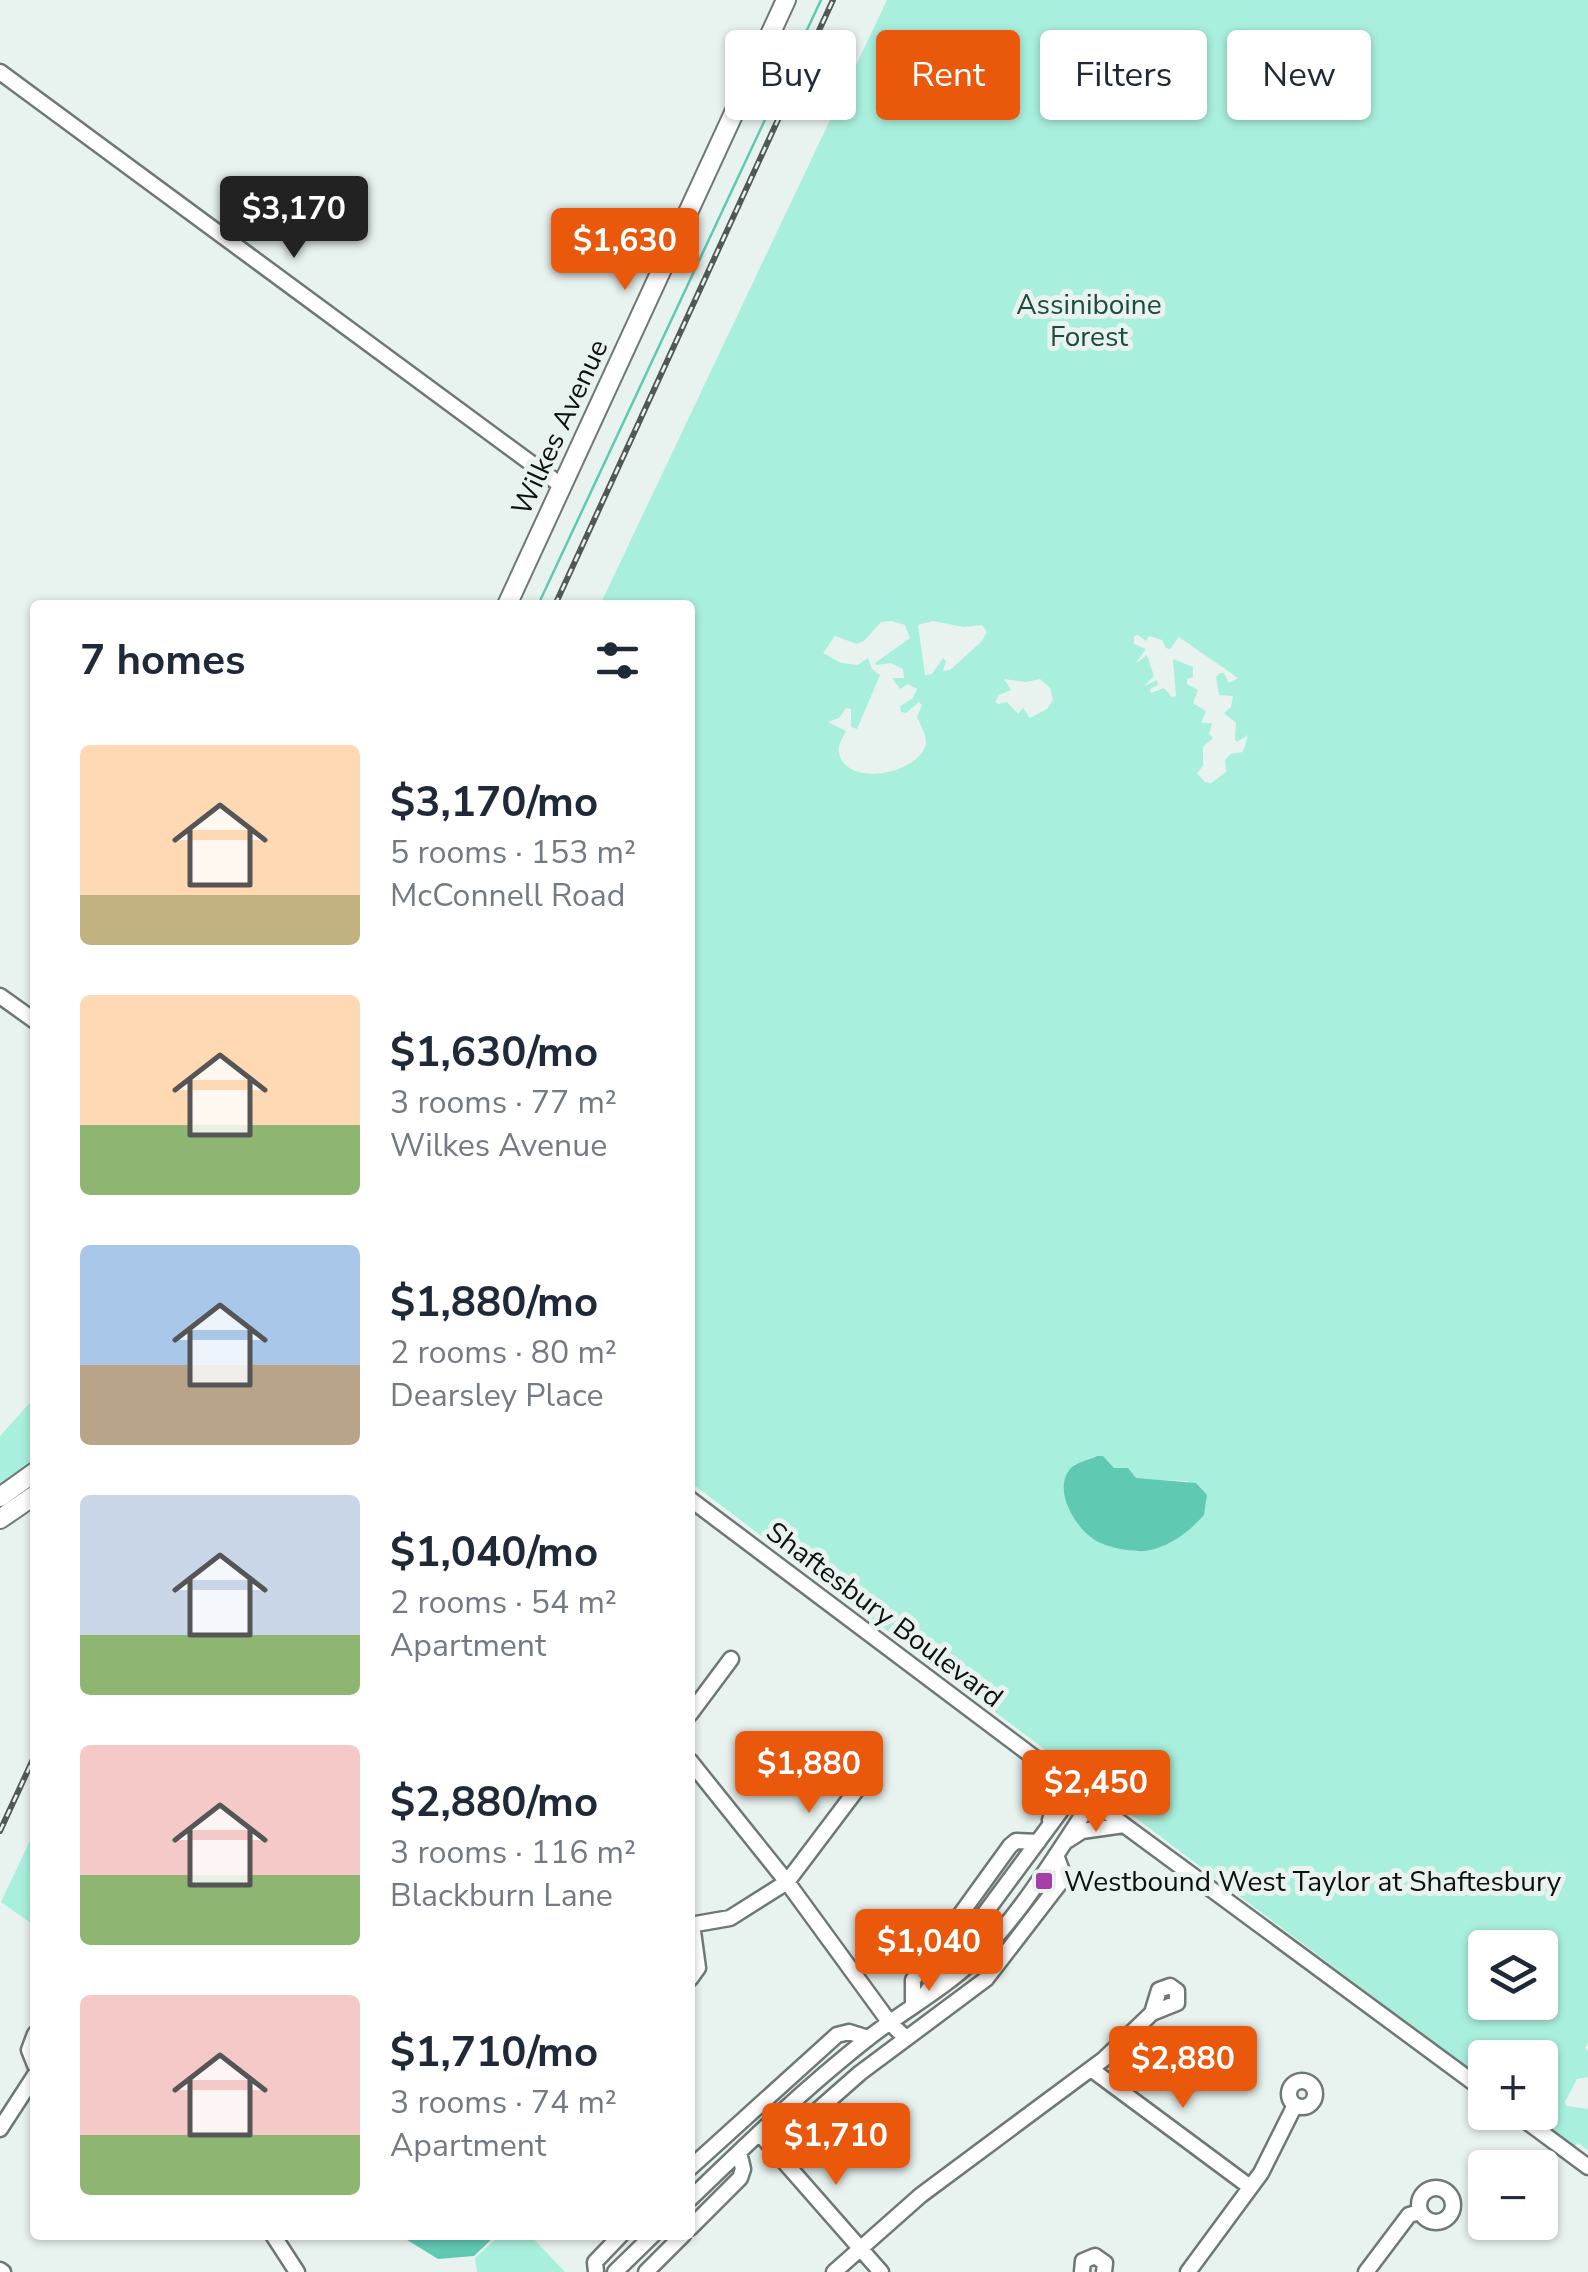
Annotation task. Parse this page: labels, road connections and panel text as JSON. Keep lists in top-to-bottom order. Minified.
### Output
{"streets":{"main road":["Wilkes Avenue"],"street":["Shaftesbury Boulevard"]},"parks":["Assiniboine Forest"],"places":{"transit":["Westbound West Taylor at Shaftesbury"]},"page":{"chip":["Buy","Rent","Filters","New"],"price":["$3,170","$1,630","$1,880","$2,450","$1,040","$2,880","$1,710"],"heading":"7 homes","list":[{"name":"$3,170/mo","note":"5 rooms · 153 m² · McConnell Road"},{"name":"$1,630/mo","note":"3 rooms · 77 m² · Wilkes Avenue"},{"name":"$1,880/mo","note":"2 rooms · 80 m² · Dearsley Place"},{"name":"$1,040/mo","note":"2 rooms · 54 m² · Apartment"},{"name":"$2,880/mo","note":"3 rooms · 116 m² · Blackburn Lane"},{"name":"$1,710/mo","note":"3 rooms · 74 m² · Apartment"}],"map_buttons":["+","−"]}}
